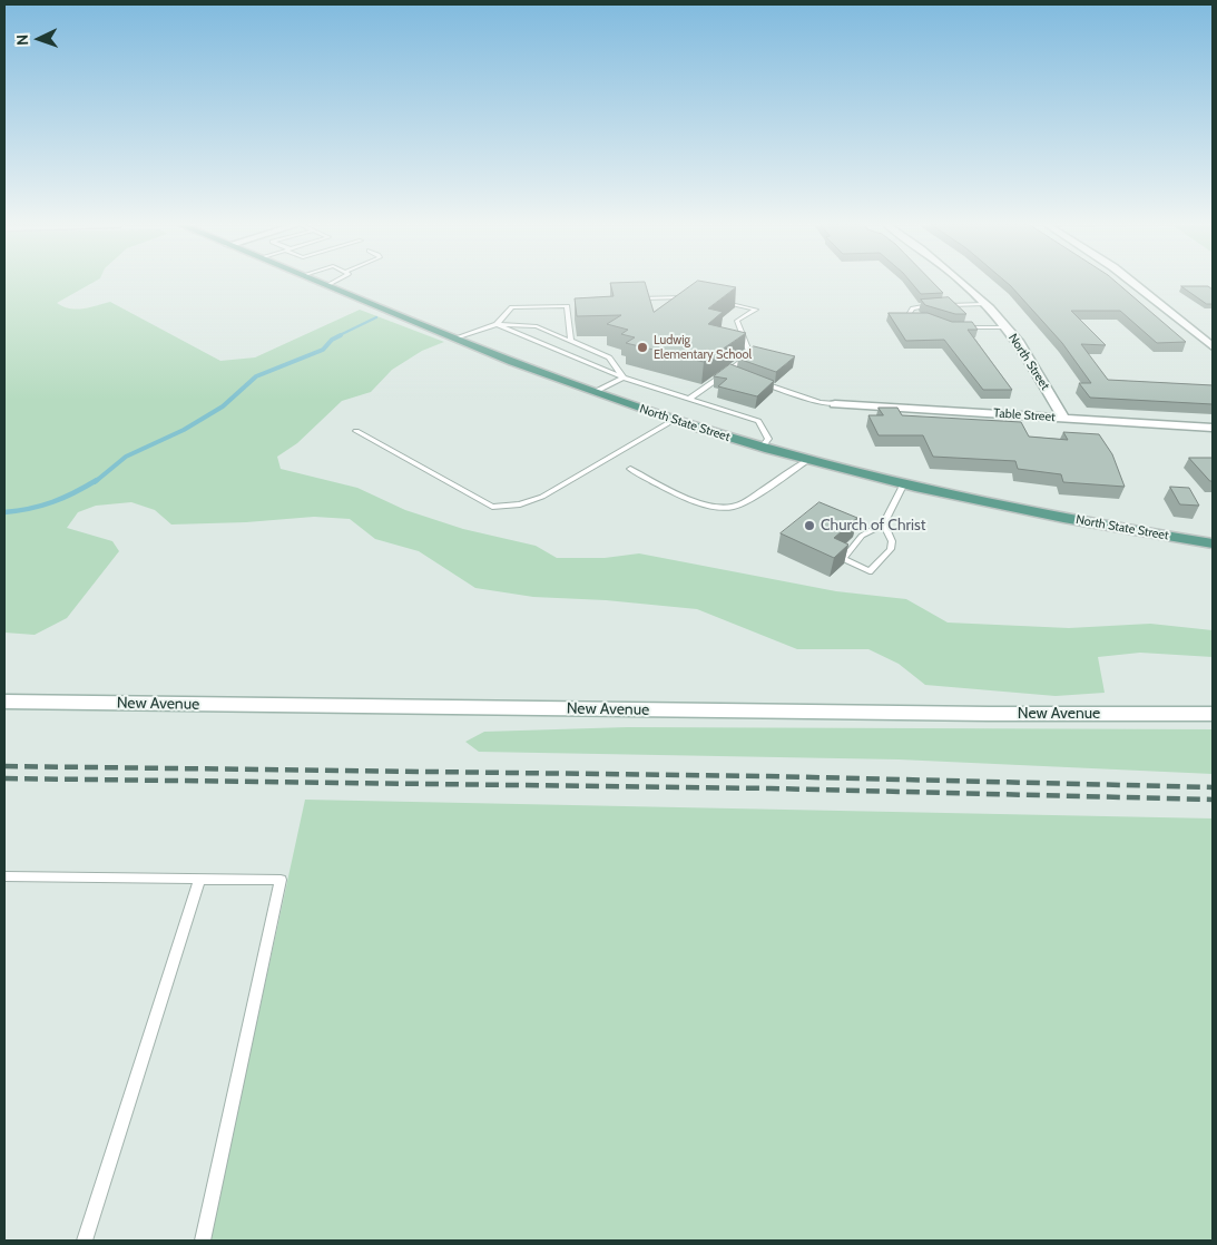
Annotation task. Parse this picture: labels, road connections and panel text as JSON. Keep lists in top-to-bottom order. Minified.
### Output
{"streets":{"main road":["North State Street"],"street":["North Street","Table Street","New Avenue"]},"crossings":[["North Street","Table Street"]],"places":["Ludwig Elementary School","Church of Christ"],"north":"left"}
